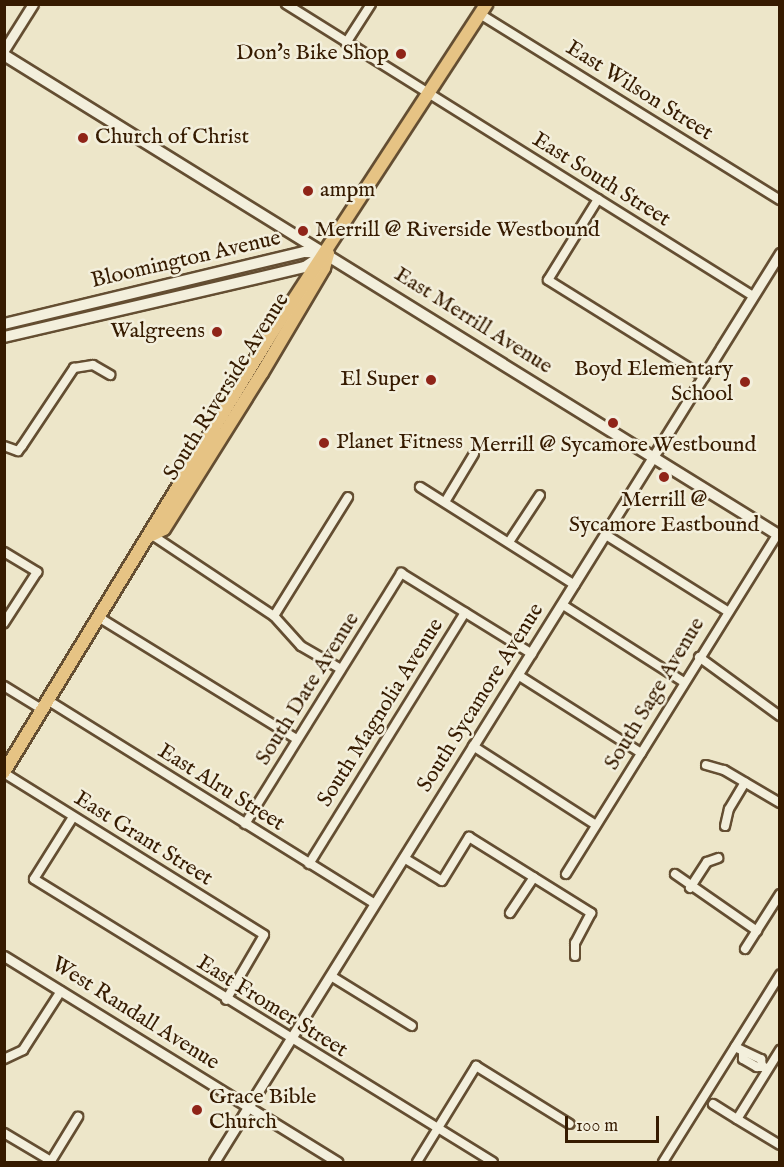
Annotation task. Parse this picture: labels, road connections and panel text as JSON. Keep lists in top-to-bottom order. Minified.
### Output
{"streets":{"main road":["Bloomington Avenue","East Merrill Avenue","South Riverside Avenue"],"street":["East Wilson Street","East South Street","South Date Avenue","South Sage Avenue","South Sycamore Avenue","South Magnolia Avenue","East Alru Street","East Grant Street","East Fromer Street","West Randall Avenue"]},"crossings":[["East Wilson Street","South Riverside Avenue"],["East South Street","South Riverside Avenue"],["East South Street","South Sycamore Avenue"],["Bloomington Avenue","East Merrill Avenue"],["Bloomington Avenue","South Riverside Avenue"],["East Merrill Avenue","South Riverside Avenue"],["East Merrill Avenue","South Sage Avenue"],["East Merrill Avenue","South Sycamore Avenue"],["South Riverside Avenue","East Alru Street"],["South Riverside Avenue","East Grant Street"],["South Date Avenue","South Magnolia Avenue"],["South Date Avenue","East Alru Street"],["South Sycamore Avenue","East Alru Street"],["South Sycamore Avenue","East Fromer Street"],["South Sycamore Avenue","West Randall Avenue"],["South Magnolia Avenue","East Alru Street"],["East Grant Street","East Fromer Street"]],"places":["Don's Bike Shop","Church of Christ","ampm","Merrill @ Riverside Westbound","Walgreens","El Super","Boyd Elementary School","Merrill @ Sycamore Westbound","Planet Fitness","Merrill @ Sycamore Eastbound","Grace Bible Church"],"scale_bar":"100 m"}
